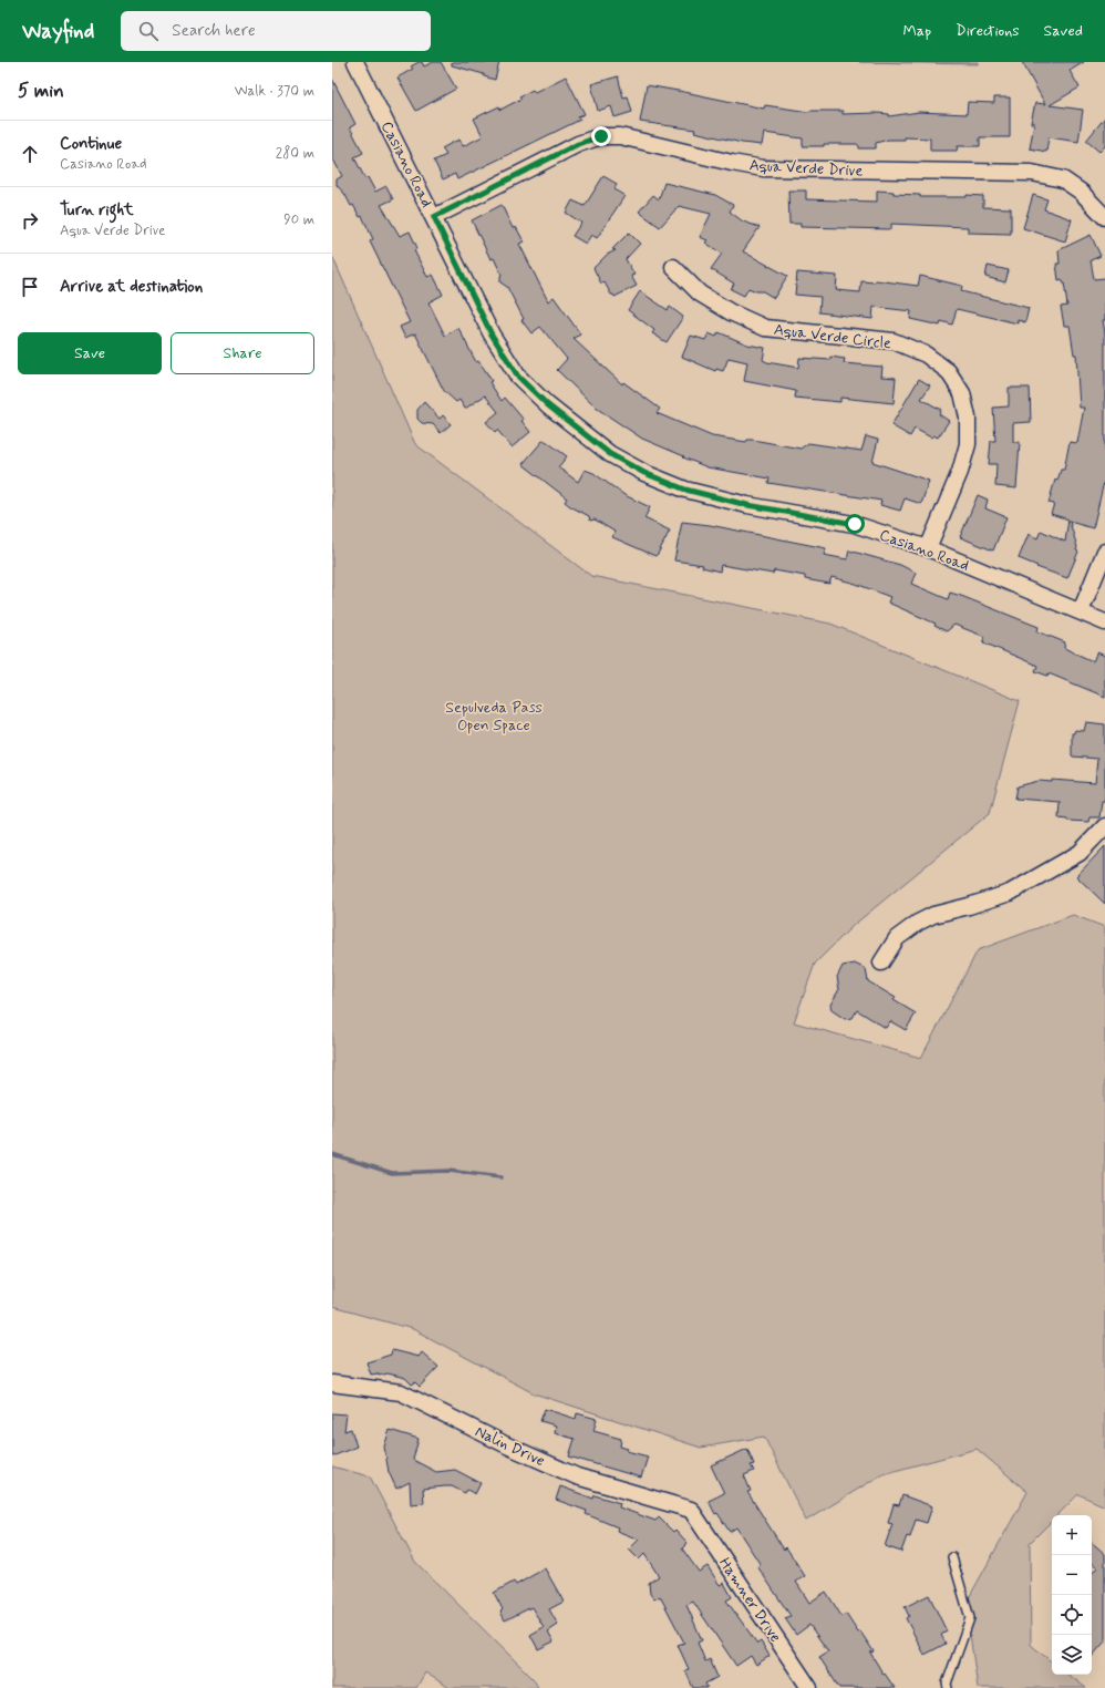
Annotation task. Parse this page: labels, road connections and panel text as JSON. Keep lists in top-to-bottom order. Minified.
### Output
{"streets":{"street":["Casiano Road","Aqua Verde Drive","Aqua Verde Circle","Nalin Drive","Hamner Drive"]},"crossings":[["Casiano Road","Aqua Verde Drive"],["Casiano Road","Aqua Verde Circle"],["Nalin Drive","Hamner Drive"]],"parks":["Sepulveda Pass Open Space"],"page":{"header":"Wayfind","search":"Search here","nav":["Map","Directions","Saved"],"heading":["5 min","Walk · 370 m"],"list":[["Continue","Casiano Road","280 m"],["Turn right","Aqua Verde Drive","90 m"],"Arrive at destination"],"buttons":["Save","Share"],"map_buttons":["+","−"]}}
